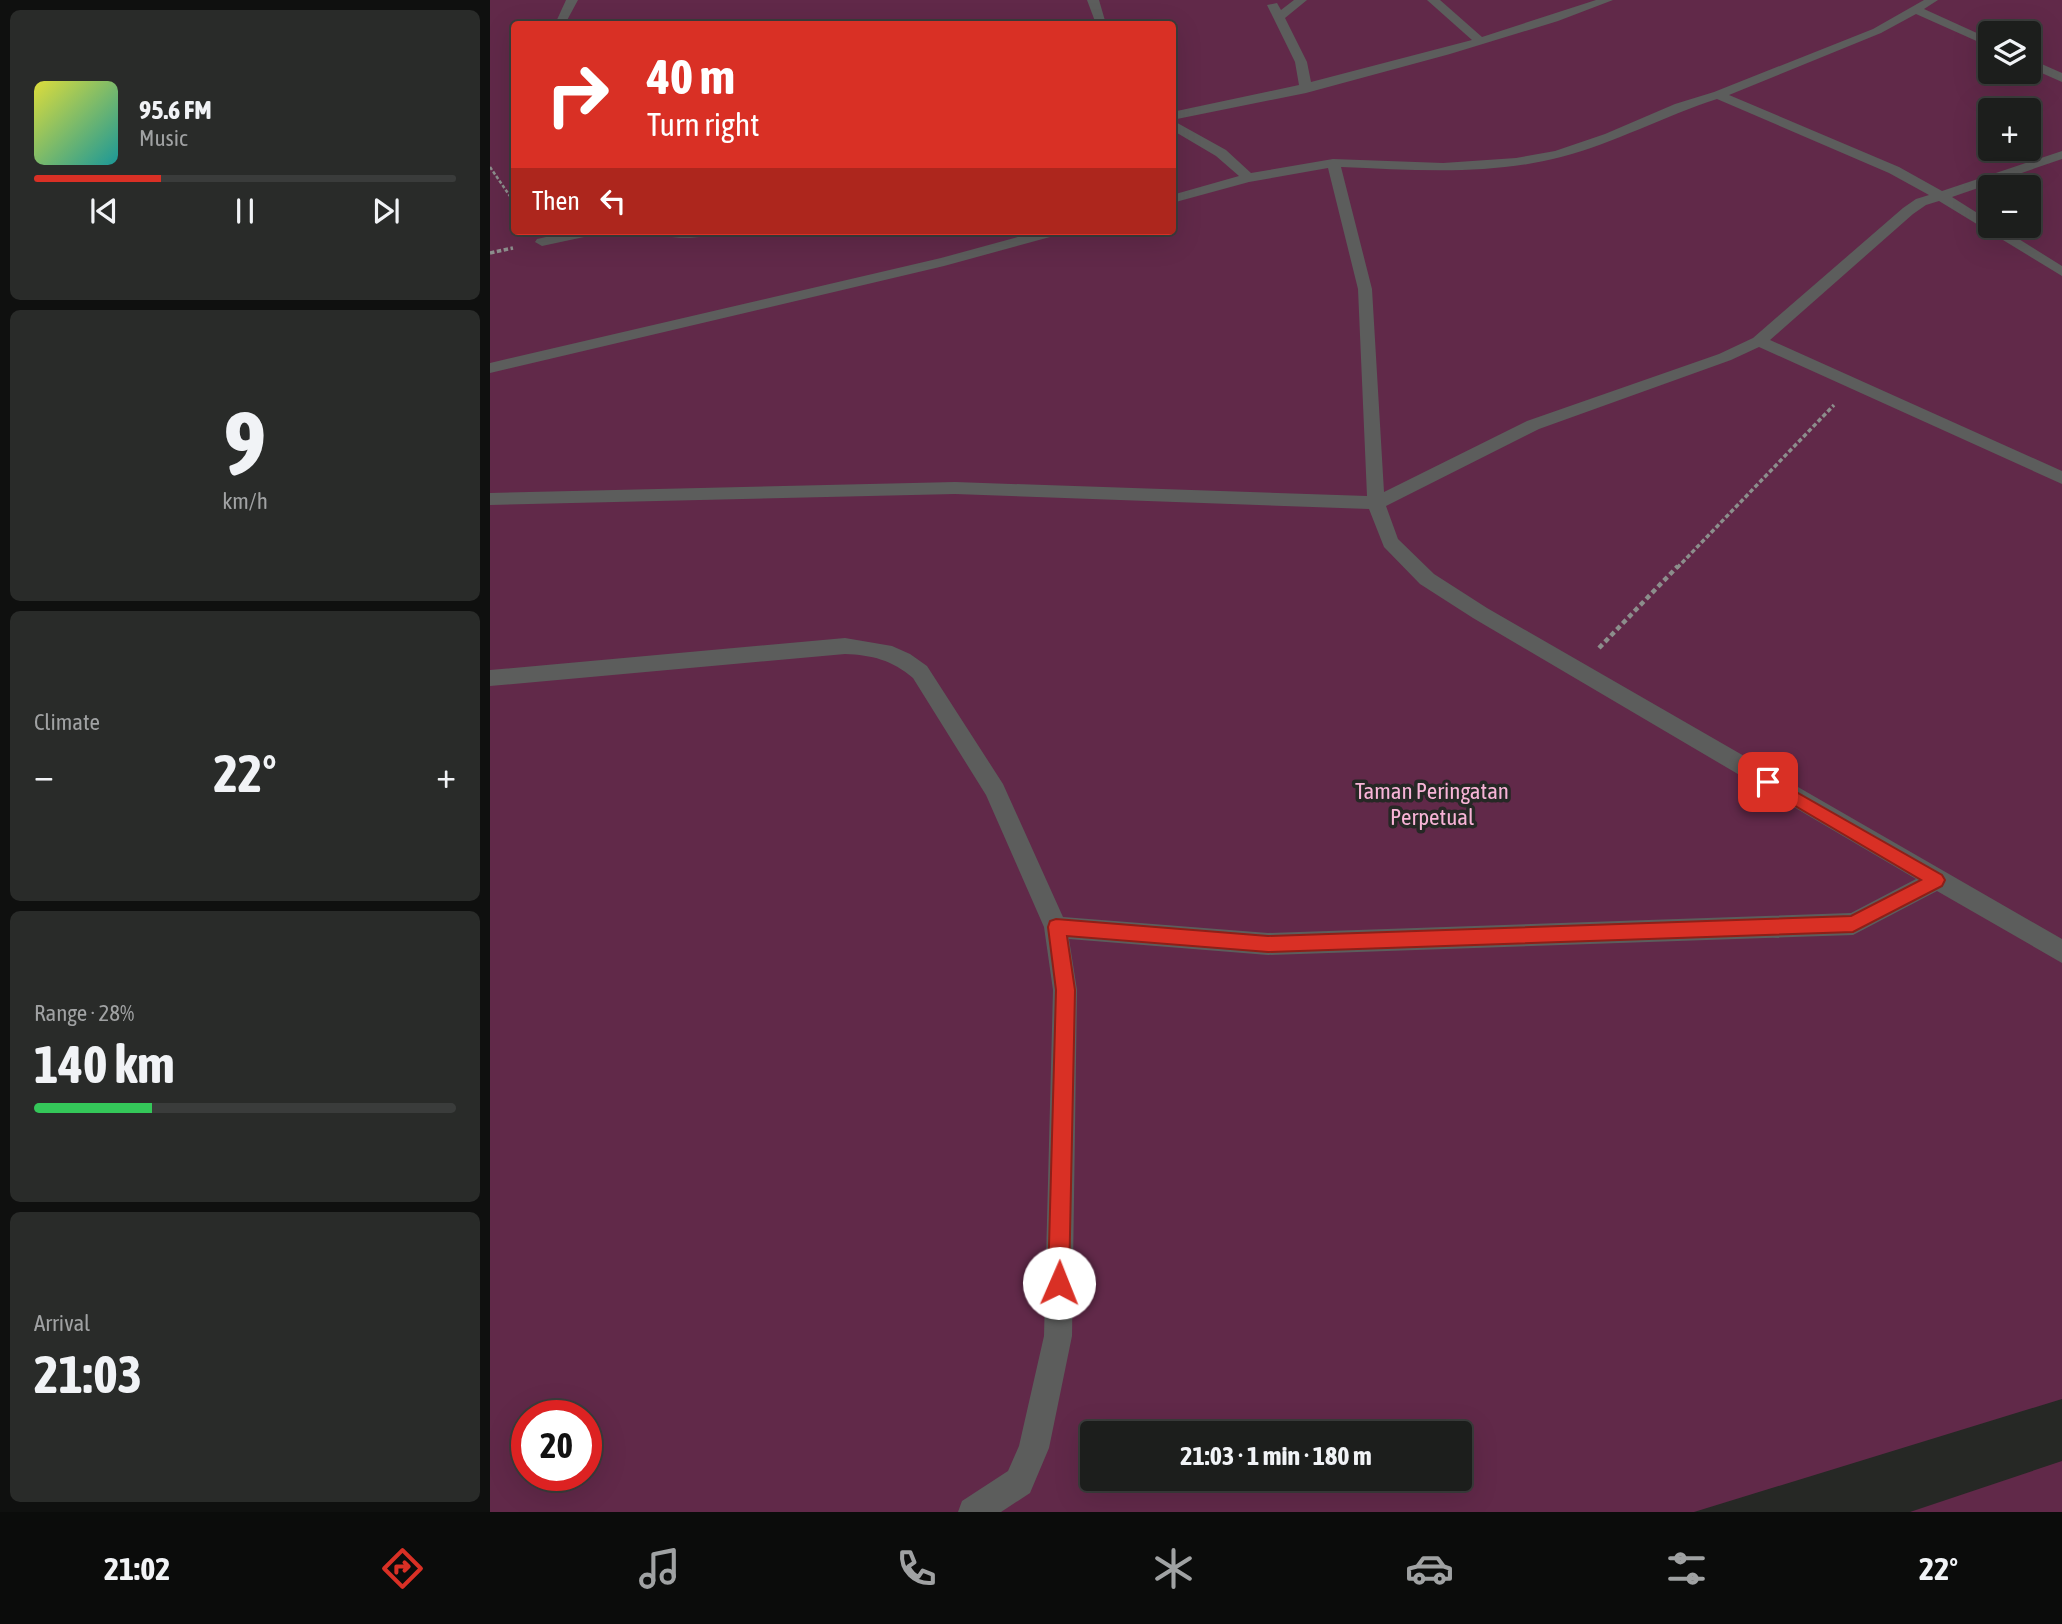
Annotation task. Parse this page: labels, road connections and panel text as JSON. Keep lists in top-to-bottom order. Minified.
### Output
{"parks":["Taman Peringatan Perpetual"],"page":{"map_buttons":["+","−"],"turn":["40 m","Turn right"],"song":["95.6 FM","Music"],"then":"Then","tile":[["9","km/h"],"Climate",["Range · 28%","140 km"],["Arrival","21:03"]],"heat":["−","22°","+"],"limit":"20","trip":"21:03 · 1 min · 180 m","tabs":["21:02","22°"]}}
